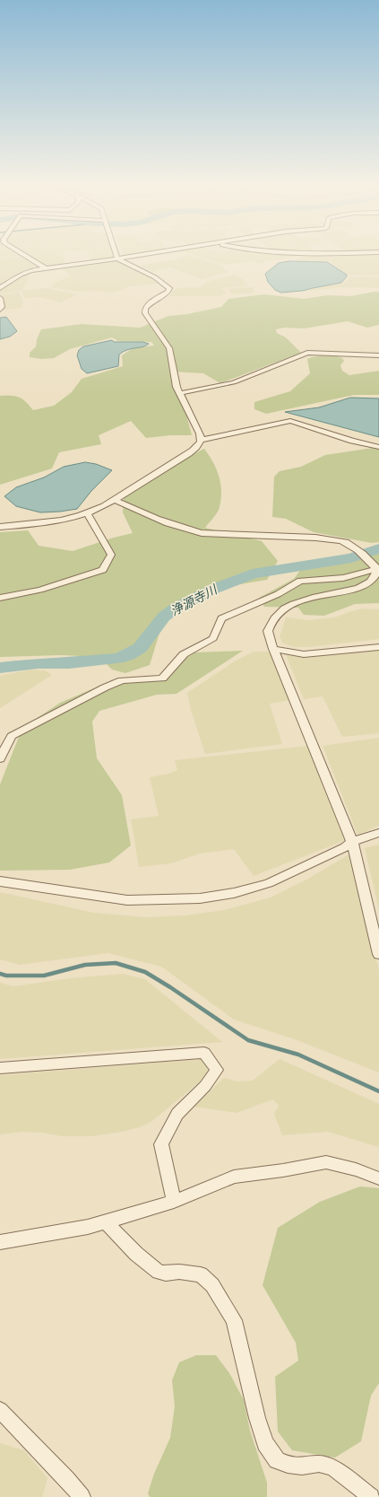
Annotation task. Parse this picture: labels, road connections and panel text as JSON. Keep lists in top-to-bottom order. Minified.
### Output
{"water":["浄源寺川"]}
